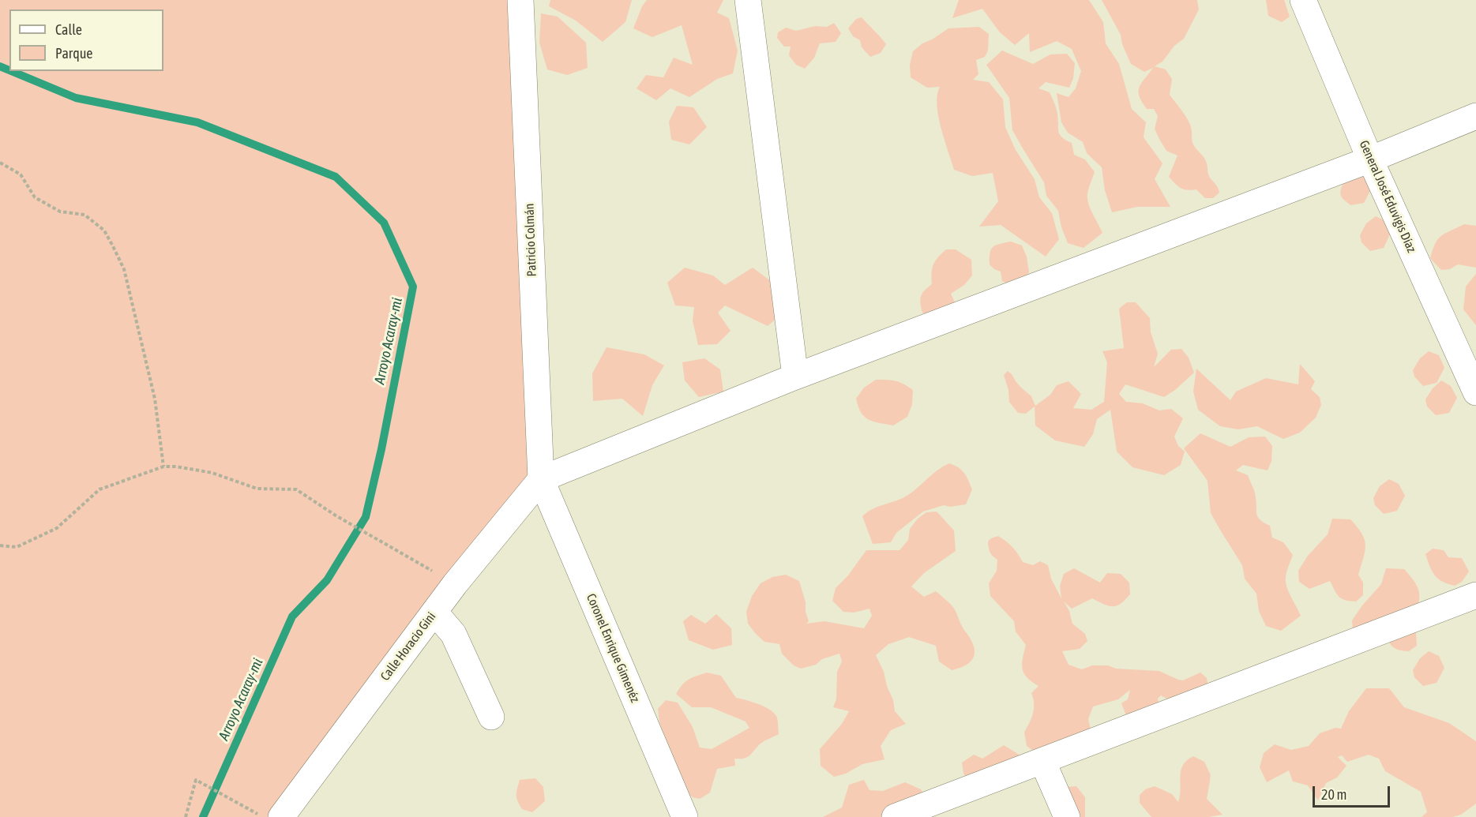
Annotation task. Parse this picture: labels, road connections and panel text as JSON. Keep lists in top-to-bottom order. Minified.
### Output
{"streets":{"street":["General José Eduvigis Díaz","Patricio Colmán","Calle Horacio Gini","Coronel Enrique Gimenéz"]},"crossings":[["Patricio Colmán","Calle Horacio Gini"],["Patricio Colmán","Coronel Enrique Gimenéz"],["Calle Horacio Gini","Coronel Enrique Gimenéz"]],"water":["Arroyo Acaray-mi"],"legend":["Calle","Parque"],"scale_bar":"20 m"}
